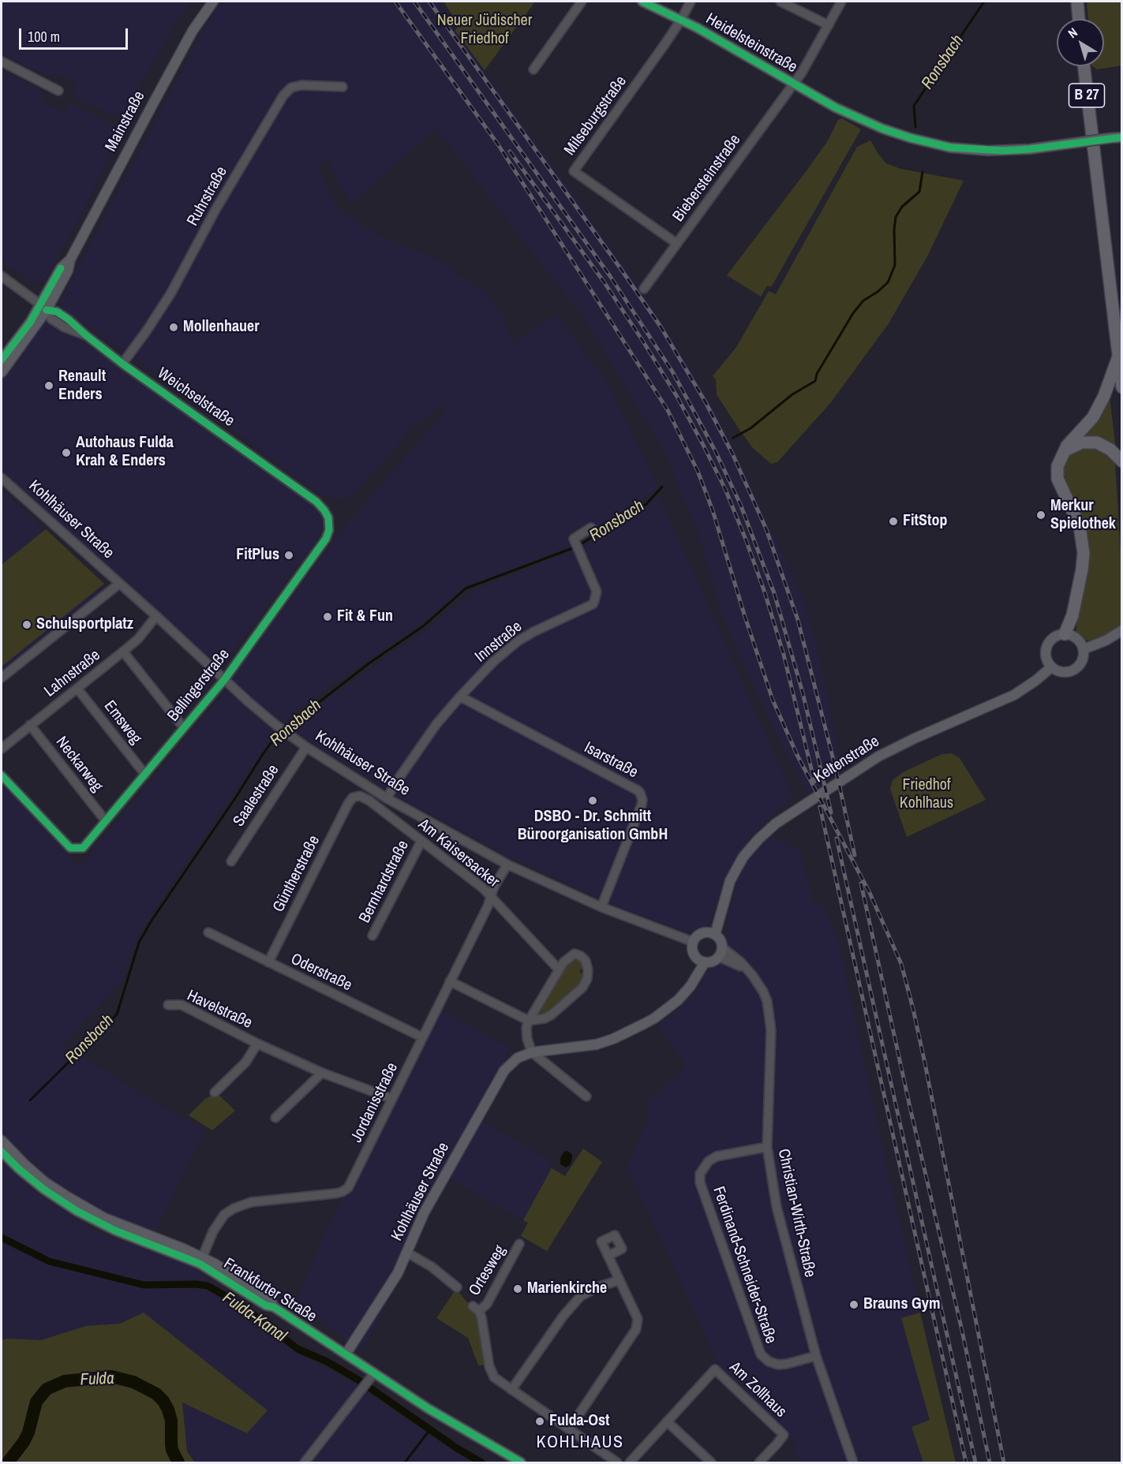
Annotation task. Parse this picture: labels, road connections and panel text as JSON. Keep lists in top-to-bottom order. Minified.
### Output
{"streets":{"highway":["B 27"],"main road":["Heidelsteinstraße","Mainstraße","Kohlhäuser Straße","Keltenstraße","Frankfurter Straße"],"street":["Milseburgstraße","Biebersteinstraße","Ruhrstraße","Weichselstraße","Innstraße","Lahnstraße","Bellingerstraße","Emsweg","Isarstraße","Neckarweg","Saalestraße","Am Kaisersacker","Güntherstraße","Bernhardstraße","Oderstraße","Havelstraße","Jordanisstraße","Christian-Wirth-Straße","Ferdinand-Schneider-Straße","Ortesweg","Am Zollhaus"]},"crossings":[["Heidelsteinstraße","Milseburgstraße"],["Heidelsteinstraße","Biebersteinstraße"],["Milseburgstraße","Biebersteinstraße"],["Mainstraße","Weichselstraße"],["Ruhrstraße","Weichselstraße"],["Weichselstraße","Bellingerstraße"],["Kohlhäuser Straße","Innstraße"],["Kohlhäuser Straße","Lahnstraße"],["Kohlhäuser Straße","Bellingerstraße"],["Kohlhäuser Straße","Keltenstraße"],["Kohlhäuser Straße","Isarstraße"],["Kohlhäuser Straße","Saalestraße"],["Kohlhäuser Straße","Jordanisstraße"],["Kohlhäuser Straße","Christian-Wirth-Straße"],["Kohlhäuser Straße","Ortesweg"],["Kohlhäuser Straße","Frankfurter Straße"],["Innstraße","Isarstraße"],["Lahnstraße","Emsweg"],["Lahnstraße","Neckarweg"],["Bellingerstraße","Emsweg"],["Bellingerstraße","Neckarweg"],["Keltenstraße","Christian-Wirth-Straße"],["Am Kaisersacker","Güntherstraße"],["Am Kaisersacker","Bernhardstraße"],["Am Kaisersacker","Jordanisstraße"],["Güntherstraße","Oderstraße"],["Oderstraße","Jordanisstraße"],["Havelstraße","Jordanisstraße"],["Jordanisstraße","Frankfurter Straße"],["Christian-Wirth-Straße","Ferdinand-Schneider-Straße"]],"districts":["KOHLHAUS"],"water":["Ronsbach","Fulda-Kanal","Fulda"],"parks":["Neuer Jüdischer Friedhof","Friedhof Kohlhaus"],"places":["Mollenhauer","Renault Enders","Autohaus Fulda Krah & Enders","Merkur Spielothek","FitStop","FitPlus","Fit & Fun","Schulsportplatz","DSBO - Dr. Schmitt Büroorganisation GmbH","Marienkirche","Brauns Gym","Fulda-Ost"],"scale_bar":"100 m","north":"top left"}
